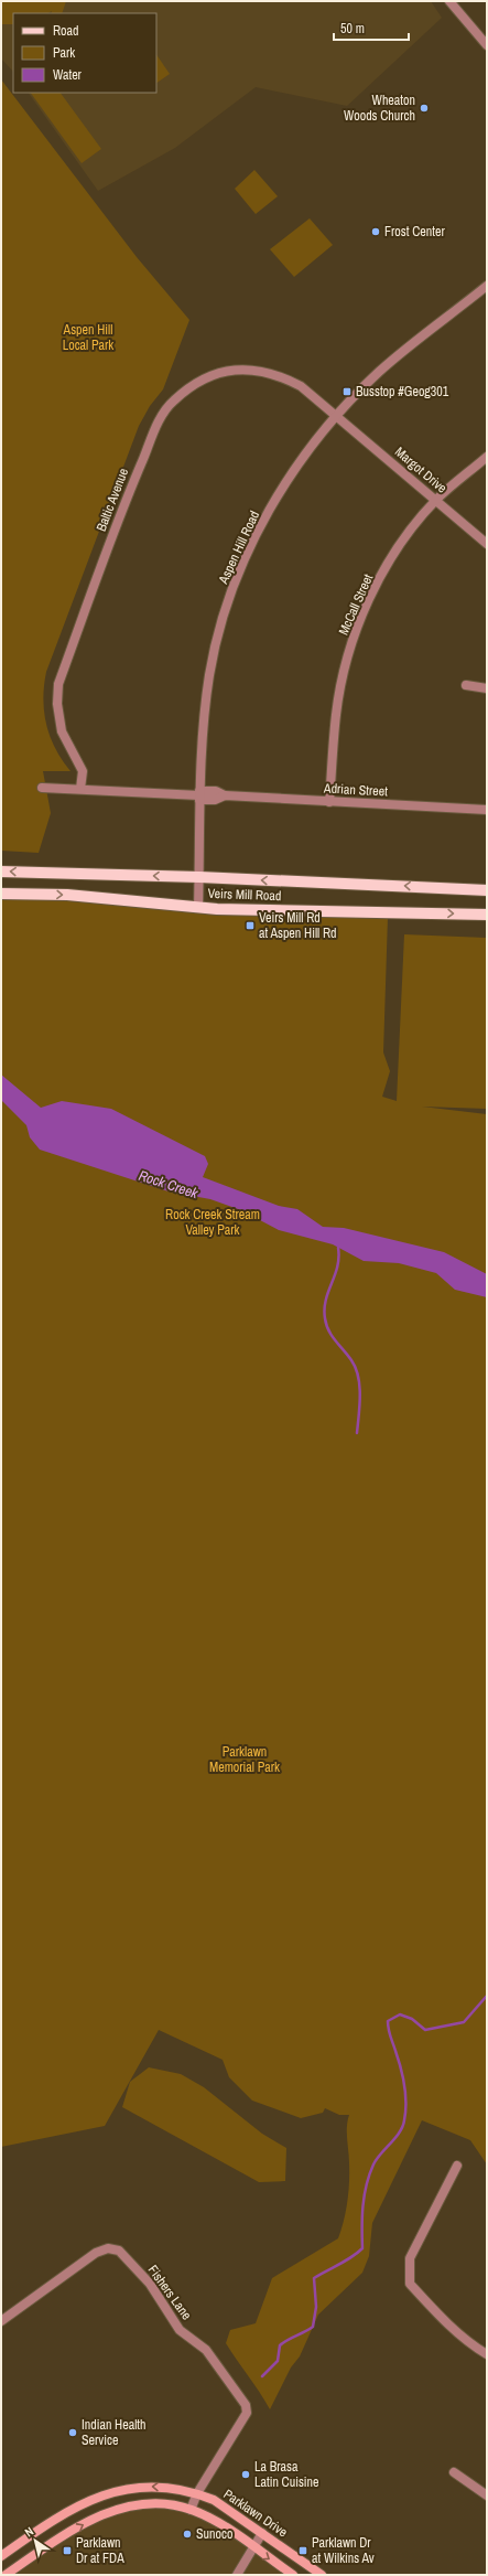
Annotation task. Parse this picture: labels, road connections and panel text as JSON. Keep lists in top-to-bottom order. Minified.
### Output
{"streets":{"main road":["Veirs Mill Road","Parklawn Drive"],"street":["Margot Drive","Baltic Avenue","Aspen Hill Road","McCall Street","Adrian Street","Fishers Lane"]},"crossings":[["Margot Drive","Baltic Avenue"],["Margot Drive","Aspen Hill Road"],["Margot Drive","McCall Street"],["Baltic Avenue","Aspen Hill Road"],["Baltic Avenue","Adrian Street"],["Aspen Hill Road","Adrian Street"],["Aspen Hill Road","Veirs Mill Road"],["McCall Street","Adrian Street"],["Fishers Lane","Parklawn Drive"]],"water":["Rock Creek"],"parks":["Aspen Hill Local Park","Rock Creek Stream Valley Park","Parklawn Memorial Park"],"places":{"other":["Wheaton Woods Church","Frost Center","Indian Health Service","La Brasa Latin Cuisine","Sunoco"],"transit":["Busstop #Geog301","Veirs Mill Rd at Aspen Hill Rd","Parklawn Dr at FDA","Parklawn Dr at Wilkins Av"]},"legend":["Road","Park","Water"],"scale_bar":"50 m","north":"top left"}
